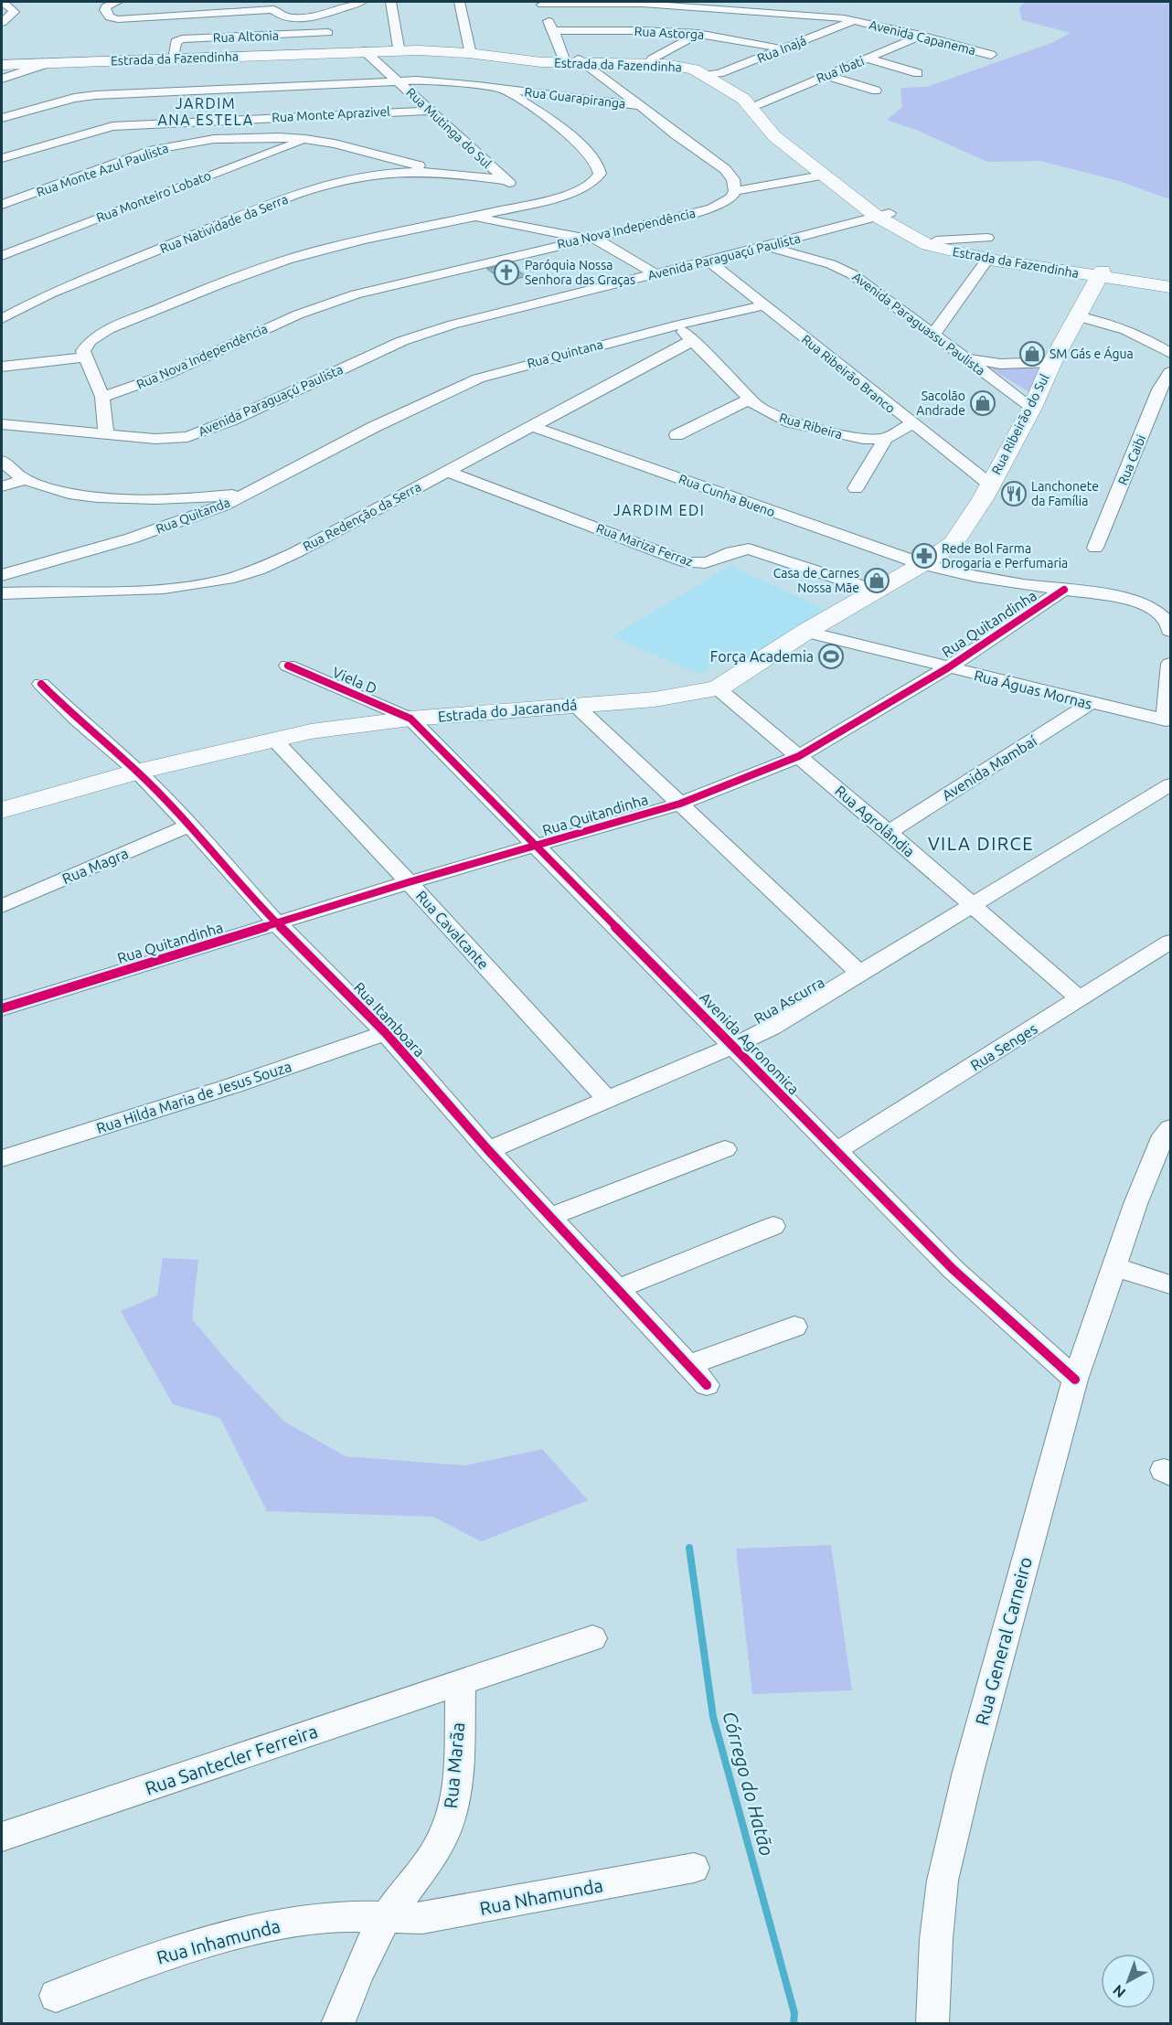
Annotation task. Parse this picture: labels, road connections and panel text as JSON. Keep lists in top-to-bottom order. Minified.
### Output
{"streets":{"main road":["Estrada da Fazendinha","Rua Ribeirão do Sul","Estrada do Jacarandá"],"street":["Rua Astorga","Avenida Capanema","Rua Inajá","Rua Ibati","Rua Guarapiranga","Rua Monte Aprazivel","Rua Mutinga do Sul","Rua Monte Azul Paulista","Rua Monteiro Lobato","Rua Natividade da Serra","Rua Nova Independência","Avenida Paraguaçú Paulista","Avenida Paraguassu Paulista","Rua Quintana","Rua Ribeirão Branco","Rua Ribeira","Rua Caibi","Rua Cunha Bueno","Rua Quitanda","Rua Redenção da Serra","Rua Mariza Ferraz","Rua Quitandinha","Viela D","Rua Águas Mornas","Avenida Mambaí","Rua Agrolândia","Rua Magra","Rua Cavalcante","Rua Ascurra","Rua Itamboara","Avenida Agronomica","Rua Senges","Rua Hilda Maria de Jesus Souza","Rua General Carneiro","Rua Santecler Ferreira","Rua Marãa","Rua Nhamunda","Rua Inhamunda"]},"crossings":[["Rua Astorga","Rua Inajá"],["Avenida Capanema","Rua Inajá"],["Avenida Capanema","Rua Ibati"],["Rua Inajá","Estrada da Fazendinha"],["Estrada da Fazendinha","Rua Ibati"],["Estrada da Fazendinha","Rua Mutinga do Sul"],["Estrada da Fazendinha","Avenida Paraguaçú Paulista"],["Estrada da Fazendinha","Rua Ribeirão do Sul"],["Rua Monte Aprazivel","Rua Mutinga do Sul"],["Rua Mutinga do Sul","Rua Natividade da Serra"],["Rua Monte Azul Paulista","Rua Monteiro Lobato"],["Rua Monte Azul Paulista","Rua Natividade da Serra"],["Avenida Paraguaçú Paulista","Avenida Paraguassu Paulista"],["Avenida Paraguaçú Paulista","Rua Ribeirão Branco"],["Avenida Paraguassu Paulista","Rua Ribeirão do Sul"],["Rua Quintana","Rua Ribeirão Branco"],["Rua Quintana","Rua Ribeira"],["Rua Quintana","Rua Quitanda"],["Rua Ribeirão Branco","Rua Ribeirão do Sul"],["Rua Ribeirão do Sul","Rua Cunha Bueno"],["Rua Ribeirão do Sul","Estrada do Jacarandá"],["Rua Ribeira","Rua Redenção da Serra"],["Rua Cunha Bueno","Rua Redenção da Serra"],["Rua Cunha Bueno","Rua Quitandinha"],["Rua Cunha Bueno","Estrada do Jacarandá"],["Rua Redenção da Serra","Rua Mariza Ferraz"],["Rua Mariza Ferraz","Estrada do Jacarandá"],["Rua Quitandinha","Rua Águas Mornas"],["Rua Quitandinha","Rua Agrolândia"],["Rua Quitandinha","Rua Cavalcante"],["Rua Quitandinha","Rua Itamboara"],["Rua Quitandinha","Avenida Agronomica"],["Viela D","Estrada do Jacarandá"],["Viela D","Avenida Agronomica"],["Rua Águas Mornas","Estrada do Jacarandá"],["Rua Águas Mornas","Avenida Mambaí"],["Estrada do Jacarandá","Rua Agrolândia"],["Estrada do Jacarandá","Rua Cavalcante"],["Estrada do Jacarandá","Rua Itamboara"],["Estrada do Jacarandá","Avenida Agronomica"],["Avenida Mambaí","Rua Agrolândia"],["Rua Agrolândia","Rua Ascurra"],["Rua Agrolândia","Rua Senges"],["Rua Magra","Rua Itamboara"],["Rua Cavalcante","Rua Ascurra"],["Rua Ascurra","Rua Itamboara"],["Rua Ascurra","Avenida Agronomica"],["Rua Itamboara","Rua Hilda Maria de Jesus Souza"],["Avenida Agronomica","Rua Senges"],["Avenida Agronomica","Rua General Carneiro"],["Rua Santecler Ferreira","Rua Marãa"],["Rua Marãa","Rua Nhamunda"],["Rua Marãa","Rua Inhamunda"],["Rua Nhamunda","Rua Inhamunda"]],"districts":["JARDIM ANA ESTELA","JARDIM EDI","VILA DIRCE"],"water":["Córrego do Hatão"],"places":{"church":["Paróquia Nossa Senhora das Graças"],"shop":["SM Gás e Água","Sacolão Andrade","Casa de Carnes Nossa Mãe"],"restaurant":["Lanchonete da Família"],"pharmacy":["Rede Bol Farma Drogaria e Perfumaria"],"sports":["Força Academia"]},"north":"bottom left"}
